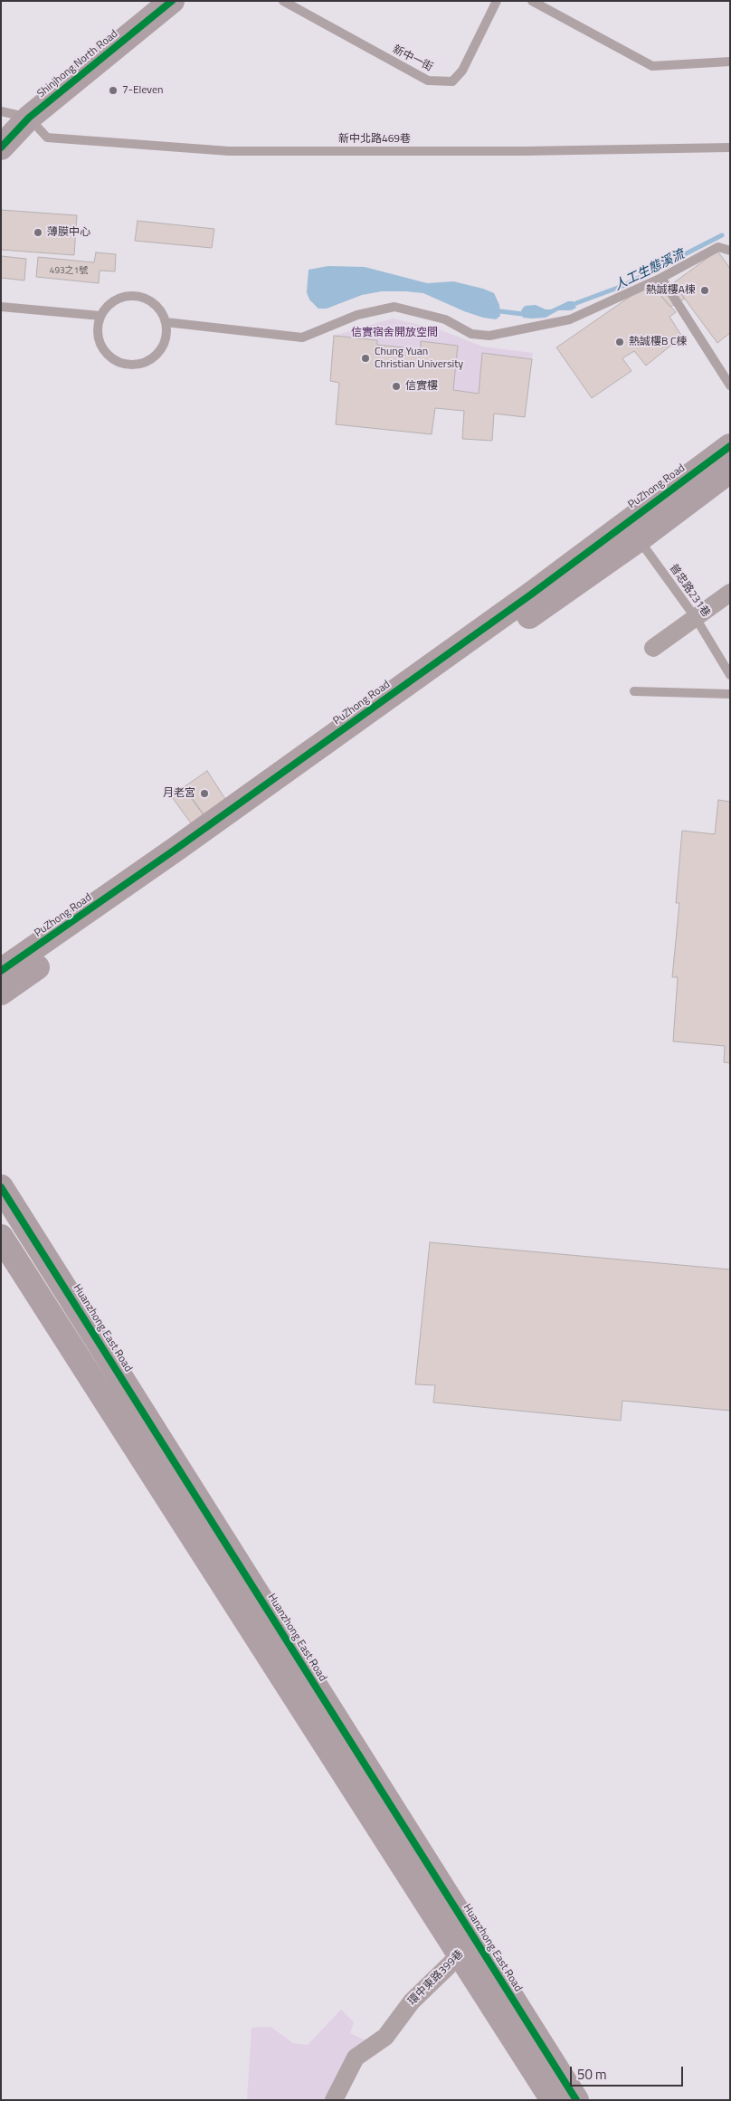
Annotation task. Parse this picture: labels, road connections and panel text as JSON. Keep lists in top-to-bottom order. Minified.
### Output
{"streets":{"street":["Shinjhong North Road","PuZhong Road","Huanzhong East Road","環中東路399巷"],"lane":["新中一街","新中北路469巷","普忠路231巷"]},"crossings":[["Shinjhong North Road","新中北路469巷"],["PuZhong Road","普忠路231巷"],["Huanzhong East Road","環中東路399巷"]],"water":["人工生態溪流"],"parks":["信實宿舍開放空間"],"places":["7-Eleven","薄膜中心","熱誠樓A棟","熱誠樓B C棟","Chung Yuan Christian University","信實樓","月老宮"],"house_numbers":["493之1號"],"scale_bar":"50 m"}
